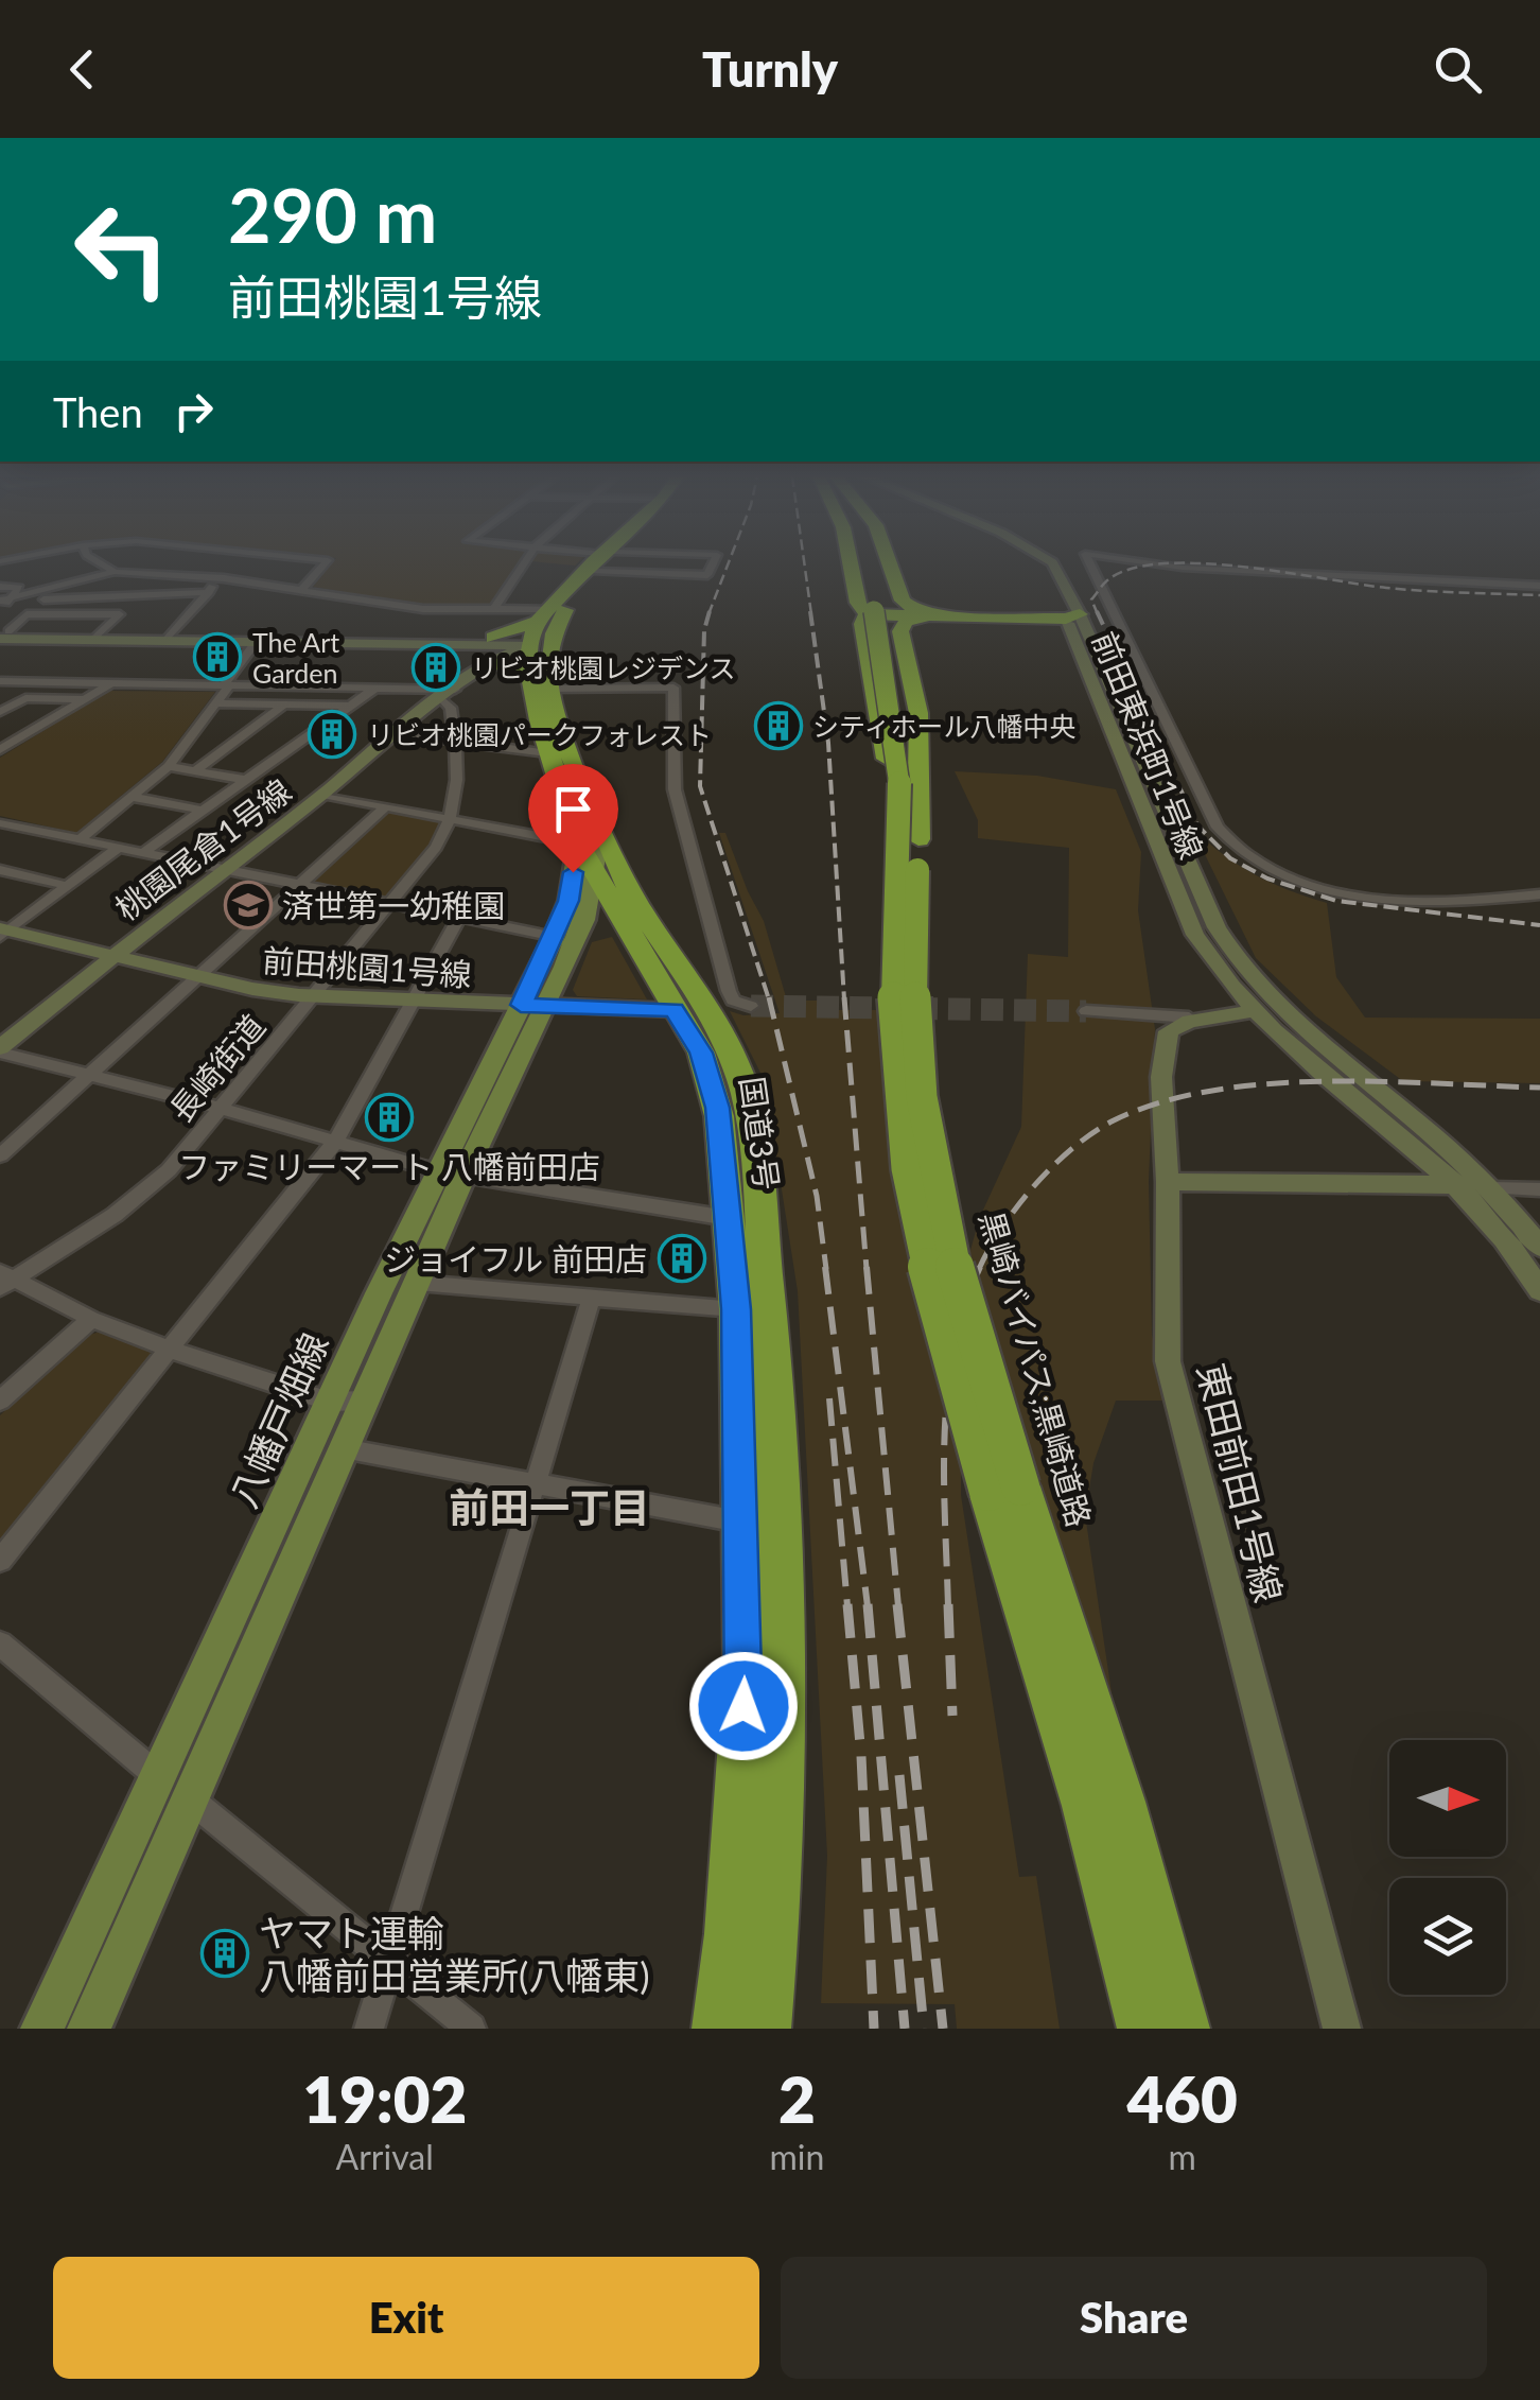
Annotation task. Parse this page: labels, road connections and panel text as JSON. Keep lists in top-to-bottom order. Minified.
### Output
{"streets":{"highway":["国道3号","黒崎バイパス;黒崎道路"],"main road":["八幡戸畑線"],"street":["前田東浜町1号線","桃園尾倉1号線","前田桃園1号線","長崎街道","東田前田1号線"]},"crossings":[["桃園尾倉1号線","前田桃園1号線"],["桃園尾倉1号線","長崎街道"],["前田桃園1号線","長崎街道"],["前田桃園1号線","国道3号"],["前田桃園1号線","八幡戸畑線"],["国道3号","八幡戸畑線"]],"districts":["前田一丁目"],"places":{"building":["The Art Garden","リビオ桃園レジデンス","シティホール八幡中央","リビオ桃園パークフォレスト","ファミリーマート 八幡前田店","ジョイフル 前田店","ヤマト運輸 八幡前田営業所(八幡東)"],"school or university":["済世第一幼稚園"]},"north":"right","page":{"header":"Turnly","turn":["290 m","前田桃園1号線"],"then":"Then","eta":["19:02","Arrival","2","min","460","m"],"buttons":["Exit","Share"]}}
